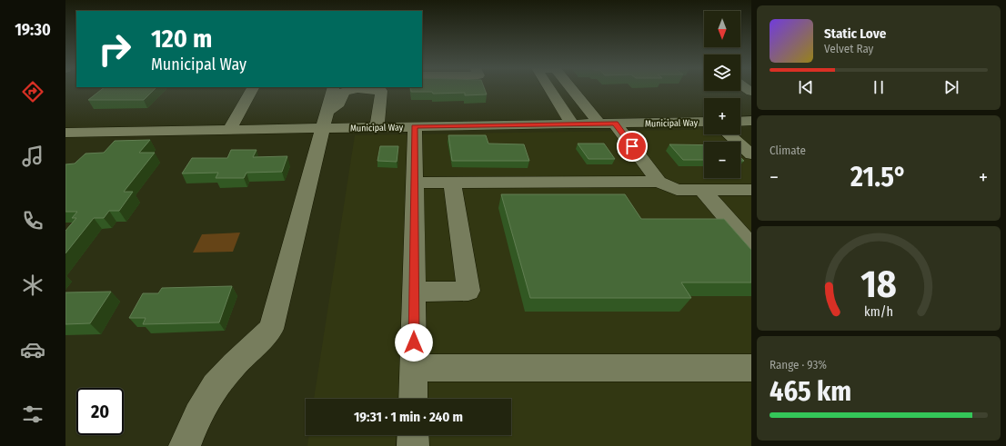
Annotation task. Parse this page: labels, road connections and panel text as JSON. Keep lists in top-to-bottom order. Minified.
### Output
{"streets":{"street":["Municipal Way"]},"north":"bottom","page":{"tabs":"19:30","map_buttons":["+","−"],"turn":["120 m","Municipal Way"],"song":["Static Love","Velvet Ray"],"tile":["Climate",["Range · 93%","465 km"]],"heat":["−","21.5°","+"],"limit":"20","trip":"19:31 · 1 min · 240 m","gauge":["18","km/h"]}}
